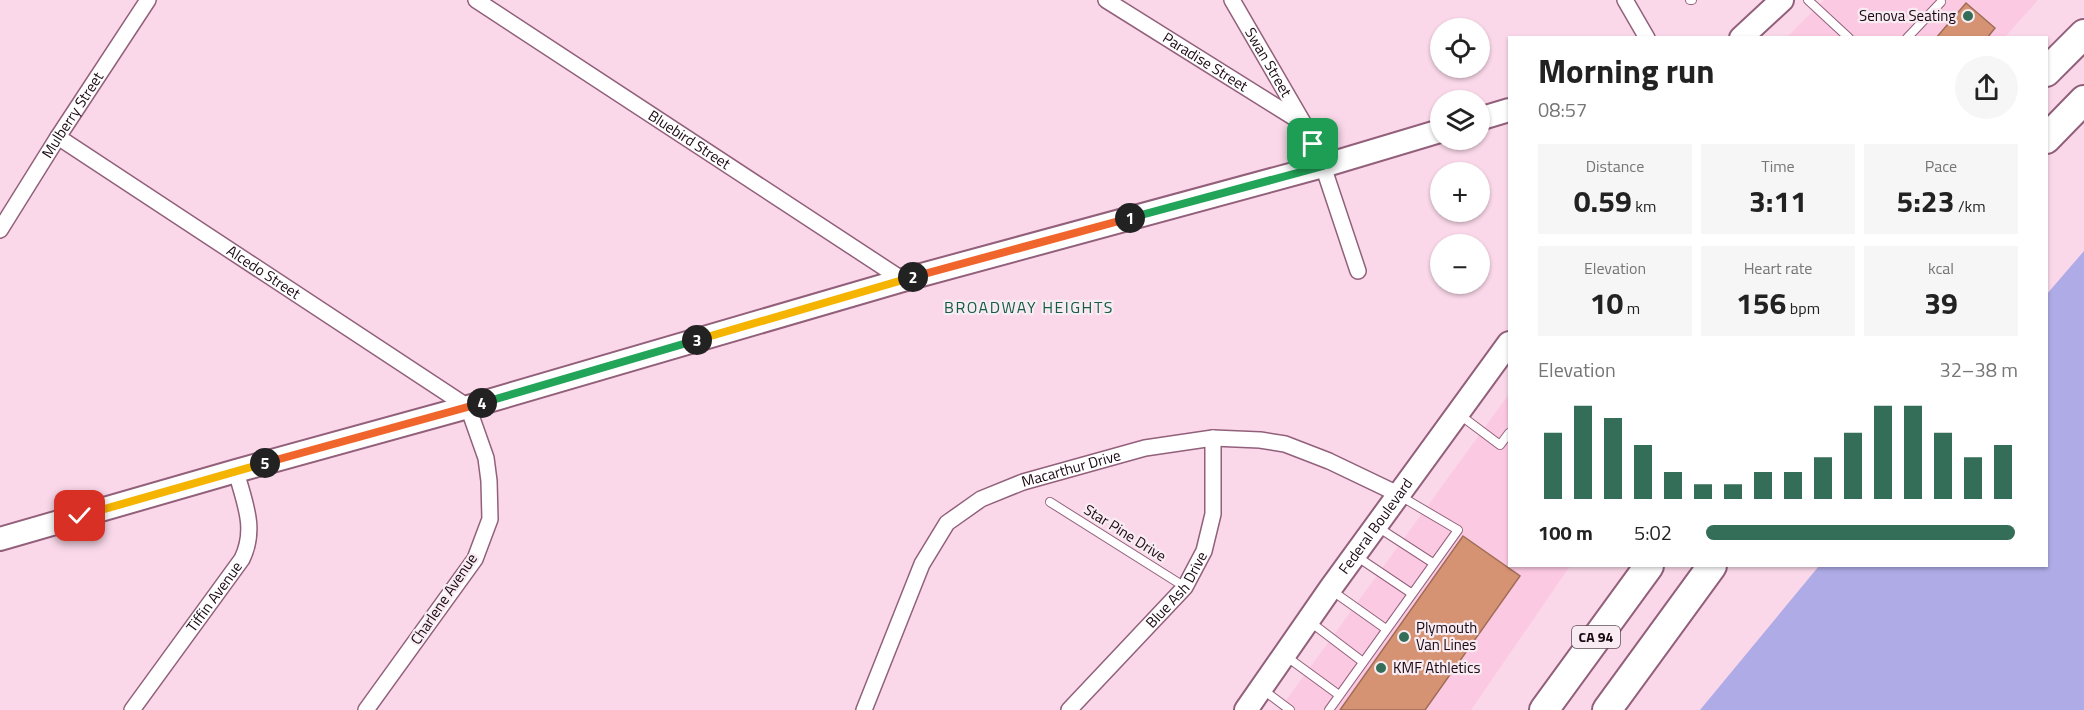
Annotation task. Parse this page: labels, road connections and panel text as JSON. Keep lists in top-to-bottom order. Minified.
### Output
{"streets":{"highway":["CA 94"],"street":["Paradise Street","Swan Street","Mulberry Street","Bluebird Street","Alcedo Street","Macarthur Drive","Federal Boulevard","Blue Ash Drive","Tiffin Avenue","Charlene Avenue"],"lane":["Star Pine Drive"]},"crossings":[["Paradise Street","Swan Street"],["Mulberry Street","Alcedo Street"],["Alcedo Street","Charlene Avenue"],["Macarthur Drive","Federal Boulevard"],["Macarthur Drive","Blue Ash Drive"],["Star Pine Drive","Blue Ash Drive"]],"districts":["BROADWAY HEIGHTS"],"places":["Senova Seating","Plymouth Van Lines","KMF Athletics"],"page":{"map_buttons":["+","−"],"heading":["Morning run","08:57"],"stats":[["Distance","0.59 km"],["Time","3:11"],["Pace","5:23 /km"],["Elevation","10 m"],["Heart rate","156 bpm"],["kcal","39"]],"pins":["1","2","3","4","5"],"chart":["Elevation","32–38 m"],"list":[{"name":"100 m","note":"5:02"}]}}
